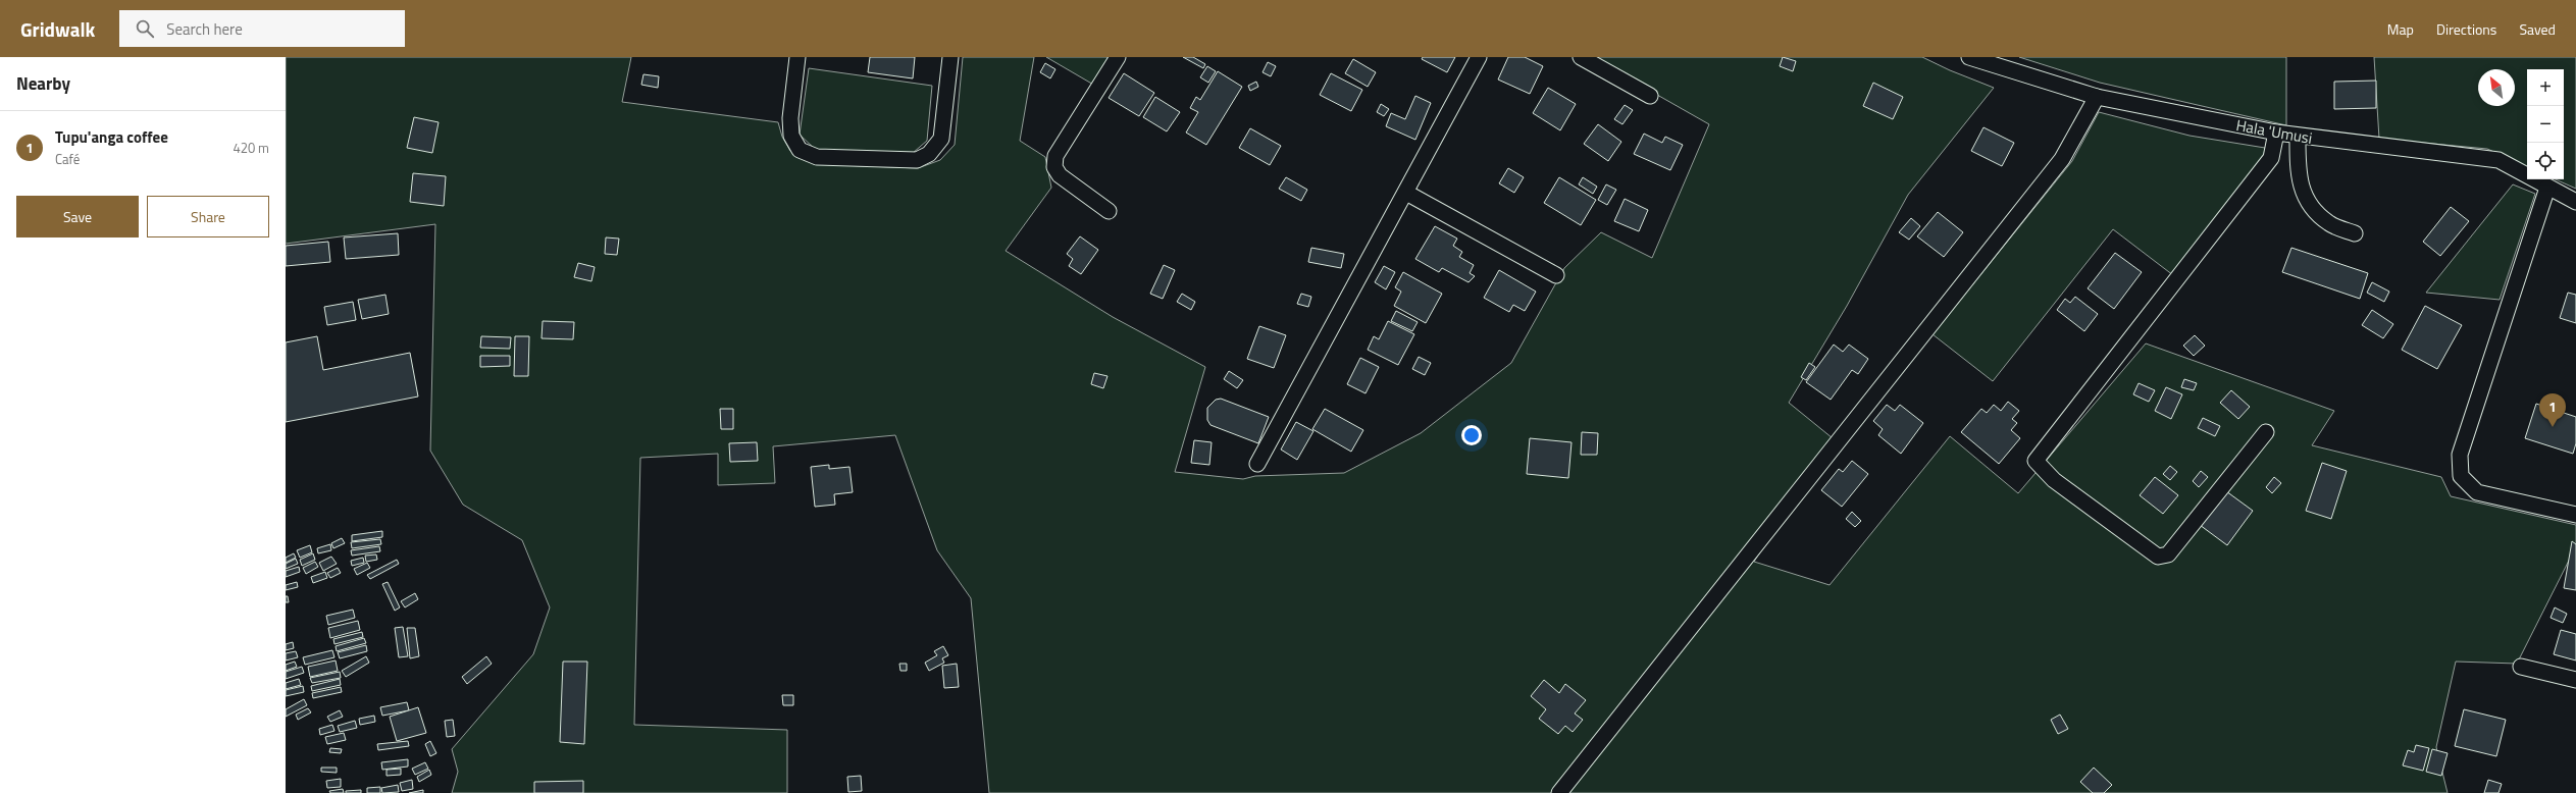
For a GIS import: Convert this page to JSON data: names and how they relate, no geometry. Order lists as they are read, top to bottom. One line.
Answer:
{"streets":{"street":["Hala 'Umusi"]},"north":"top left","page":{"header":"Gridwalk","search":"Search here","nav":["Map","Directions","Saved"],"heading":"Nearby","map_buttons":["+","−"],"list":[{"mark":"1","name":"Tupu'anga coffee","note":"Café","value":"420 m"}],"buttons":["Save","Share"],"pins":"1"}}
